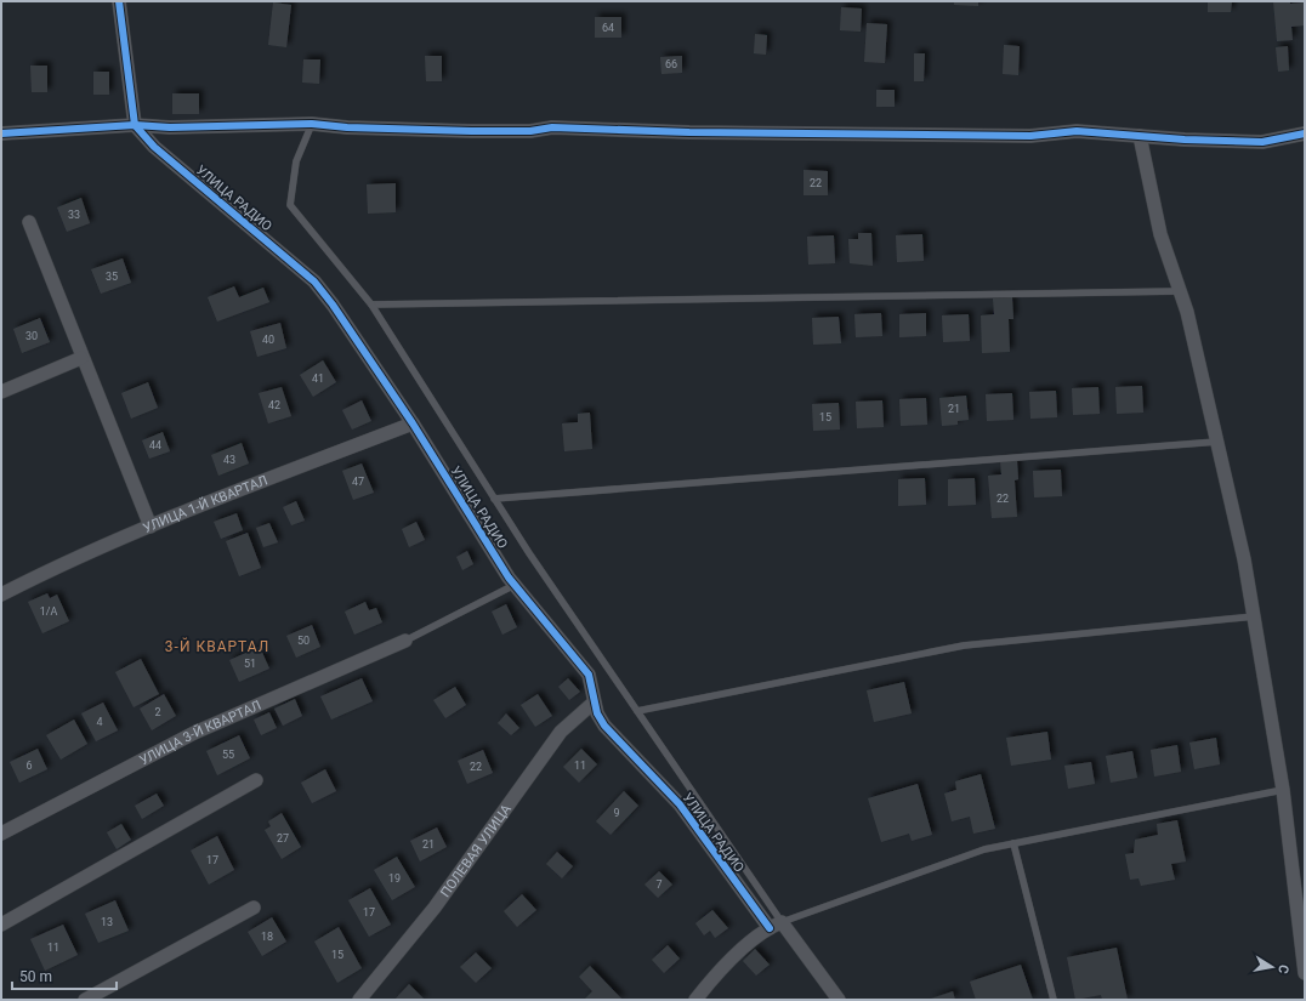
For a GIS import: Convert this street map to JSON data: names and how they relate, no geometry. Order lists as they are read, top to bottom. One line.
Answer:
{"streets":{"street":["УЛИЦА РАДИО","УЛИЦА 1-Й КВАРТАЛ","УЛИЦА 3-Й КВАРТАЛ","ПОЛЕВАЯ УЛИЦА"]},"crossings":[["УЛИЦА РАДИО","УЛИЦА 1-Й КВАРТАЛ"],["УЛИЦА РАДИО","ПОЛЕВАЯ УЛИЦА"]],"districts":["3-Й КВАРТАЛ"],"house_numbers":["64","66","22","33","35","30","40","41","42","21","15","44","43","47","22","1/А","50","51","2","4","55","6","11","22","9","27","21","17","19","7","17","13","18","11","15"],"scale_bar":"50 m","north":"right"}
